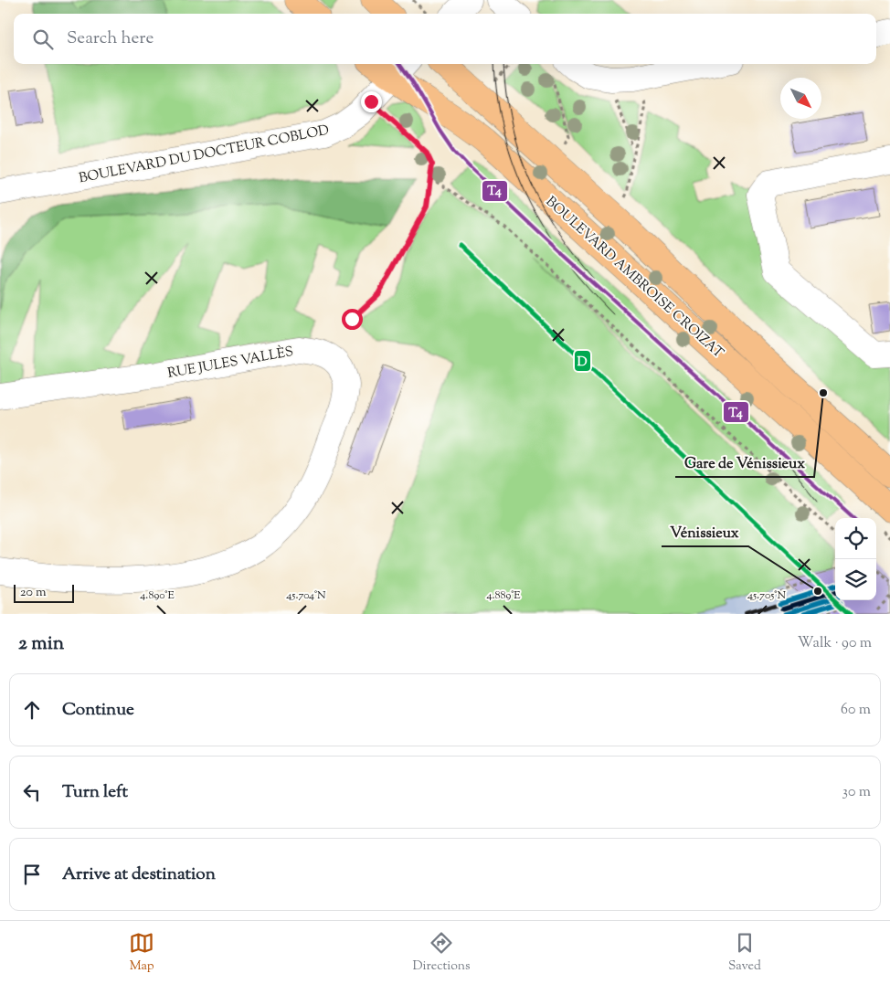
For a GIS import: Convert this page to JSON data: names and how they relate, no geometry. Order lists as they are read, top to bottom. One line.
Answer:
{"streets":{"main road":["BOULEVARD AMBROISE CROIZAT"],"street":["BOULEVARD DU DOCTEUR COBLOD","RUE JULES VALLÈS"]},"crossings":[["BOULEVARD DU DOCTEUR COBLOD","BOULEVARD AMBROISE CROIZAT"]],"places":["Gare de Vénissieux","Vénissieux"],"lines":["transit line T4","transit line D"],"scale_bar":"20 m","north":"bottom right","page":{"search":"Search here","scale":"20 m","heading":["2 min","Walk · 90 m"],"list":[["Continue","60 m"],["Turn left","30 m"],"Arrive at destination"],"nav":["Map","Directions","Saved"]},"coordinates":["45.704°N","45.705°N","4.890°E","4.889°E"]}
